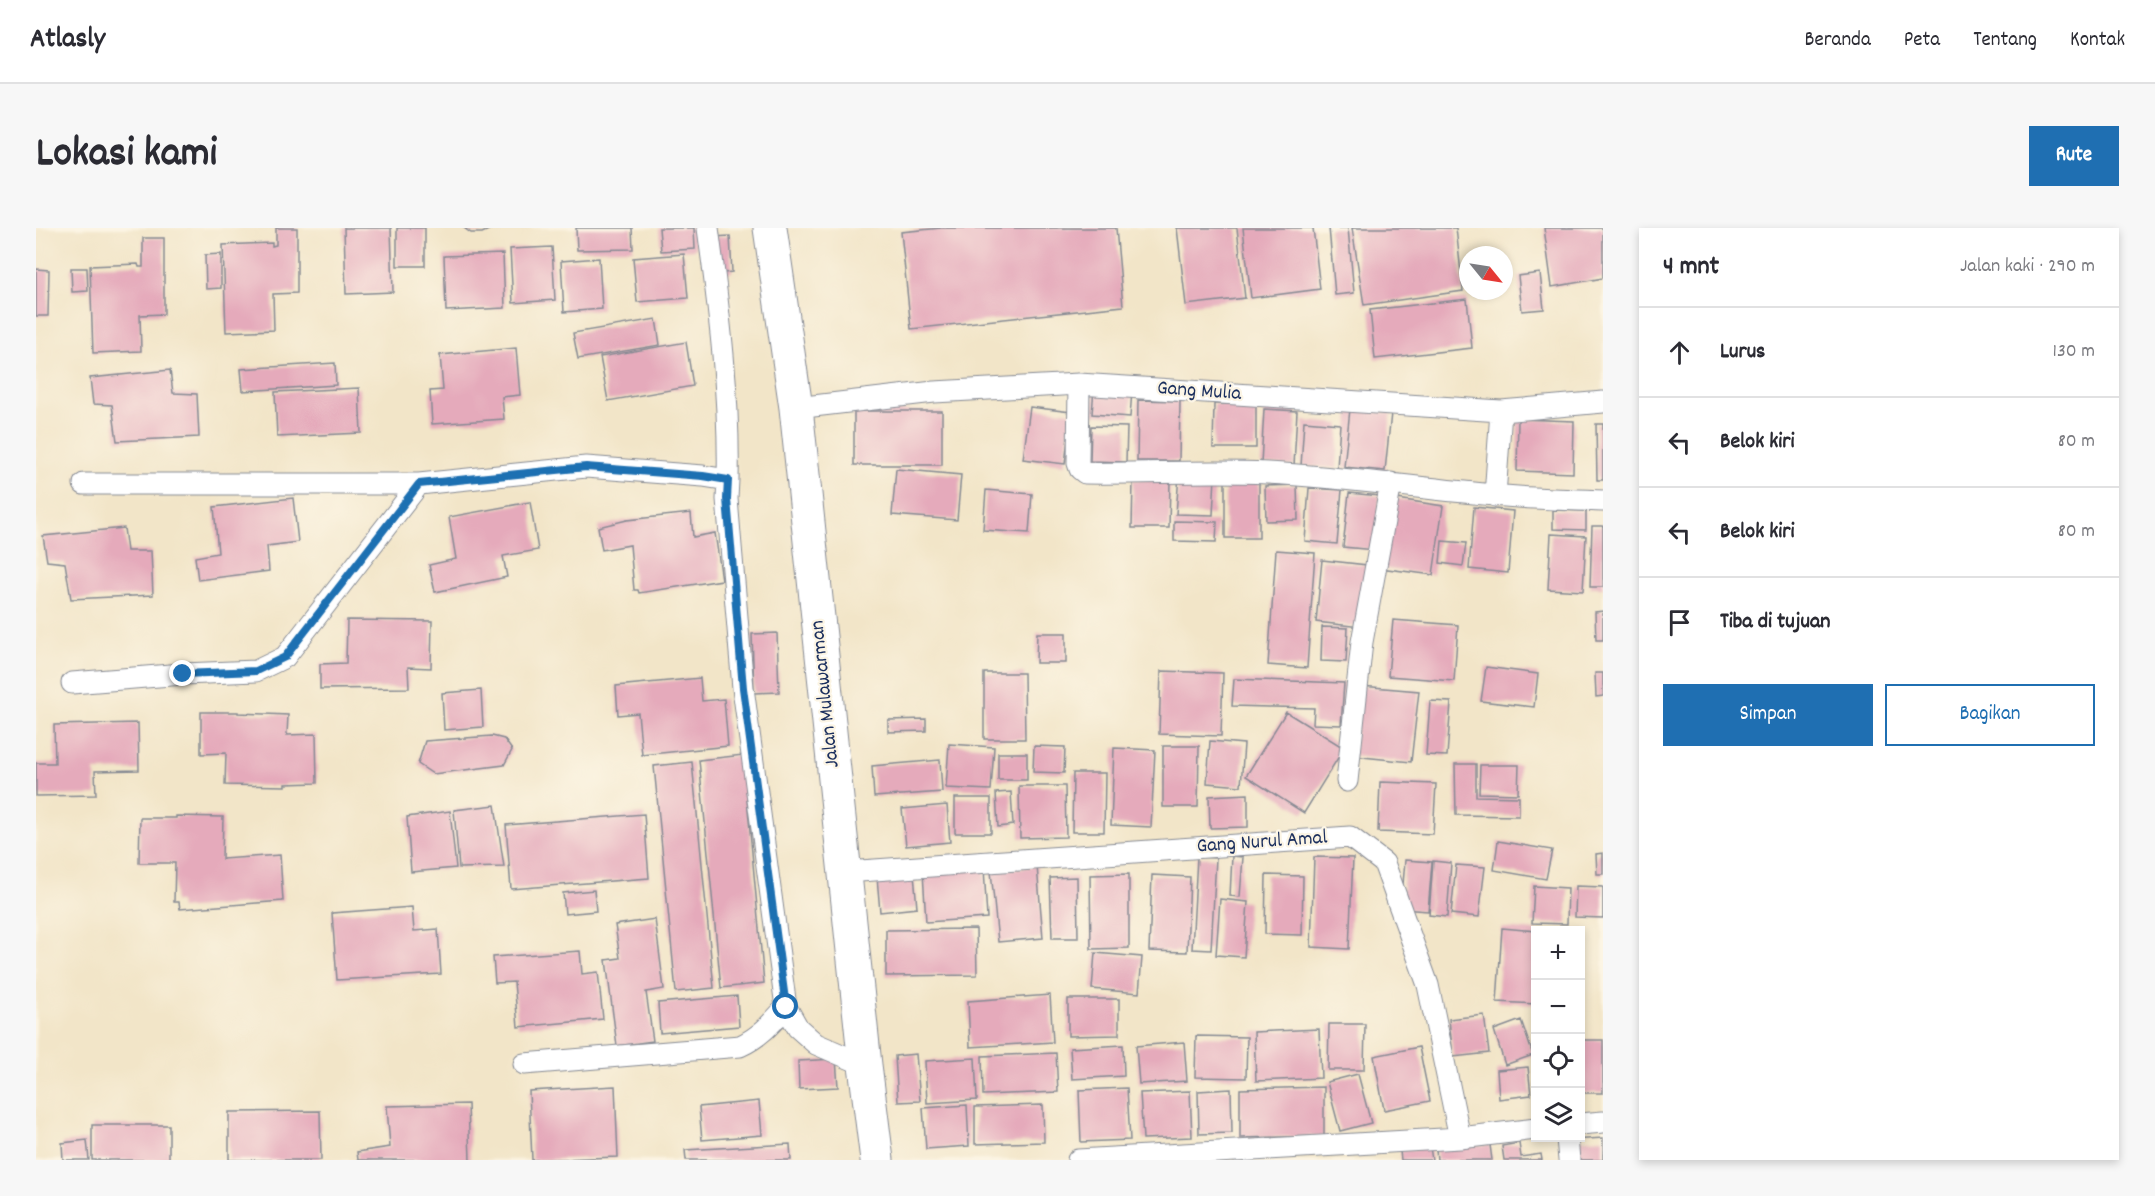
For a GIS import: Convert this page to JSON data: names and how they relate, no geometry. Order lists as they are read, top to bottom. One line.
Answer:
{"streets":{"highway":["Jalan Mulawarman"],"street":["Gang Mulia","Gang Nurul Amal"]},"crossings":[["Gang Mulia","Jalan Mulawarman"],["Jalan Mulawarman","Gang Nurul Amal"]],"north":"bottom right","page":{"header":"Atlasly","nav":["Beranda","Peta","Tentang","Kontak"],"title":"Lokasi kami","buttons":["Rute",["Simpan","Bagikan"]],"heading":["4 mnt","Jalan kaki · 290 m"],"list":[["Lurus","130 m"],["Belok kiri","80 m"],["Belok kiri","80 m"],"Tiba di tujuan"],"map_buttons":["+","−"]}}
